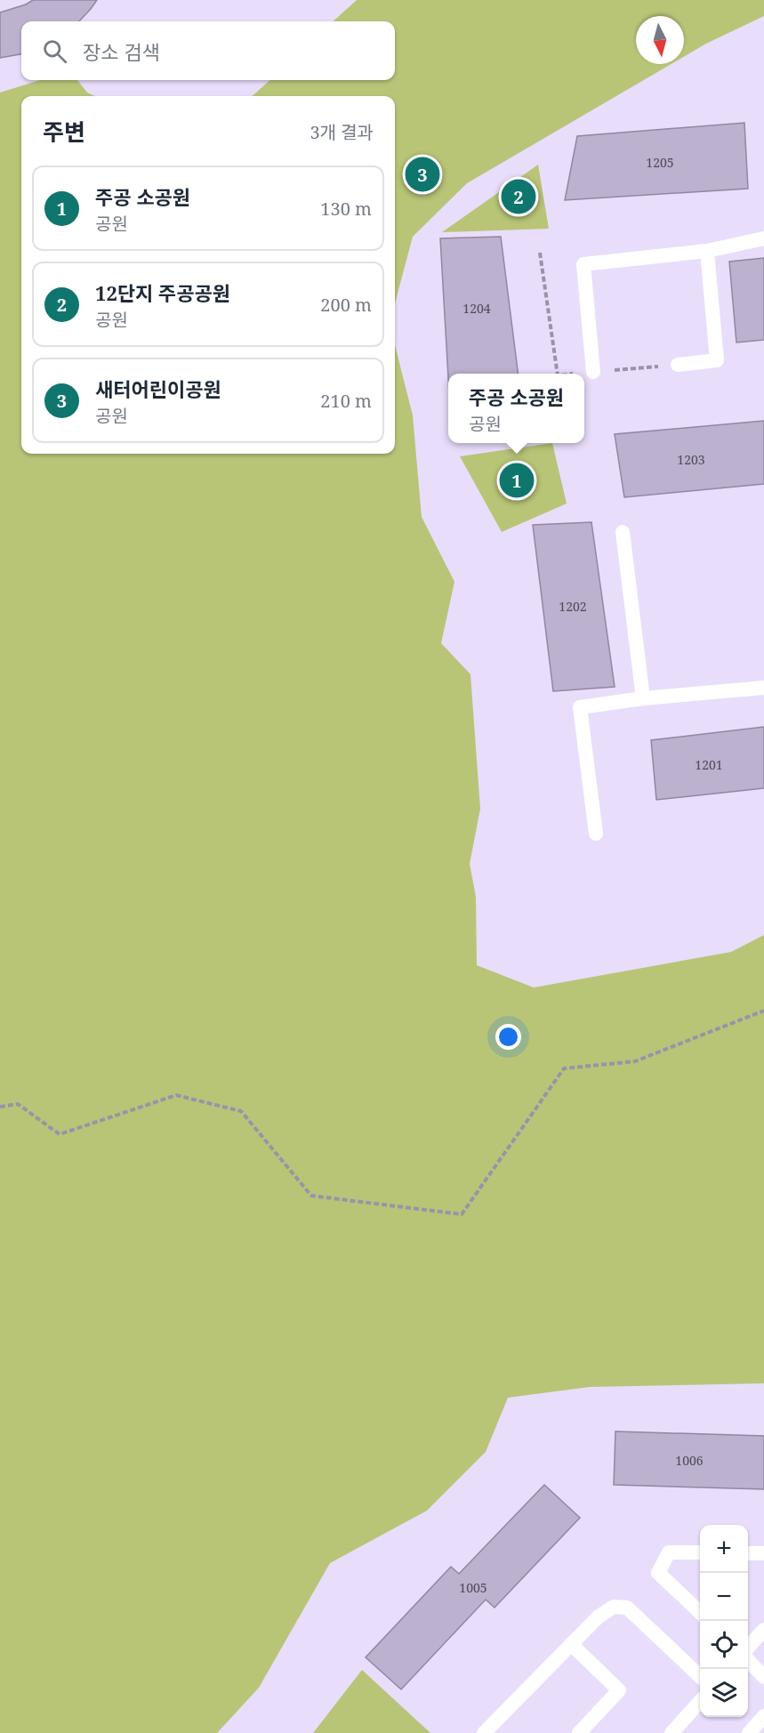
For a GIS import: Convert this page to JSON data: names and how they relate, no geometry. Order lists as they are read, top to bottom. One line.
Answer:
{"house_numbers":["1205","1204","1203","1202","1201","1006","1005"],"north":"bottom","page":{"search":"장소 검색","heading":["주변","3개 결과"],"pins":["3","2","1"],"list":[{"mark":"1","name":"주공 소공원","note":"공원","value":"130 m"},{"mark":"2","name":"12단지 주공공원","note":"공원","value":"200 m"},{"mark":"3","name":"새터어린이공원","note":"공원","value":"210 m"}],"popup":["주공 소공원","공원"],"map_buttons":["+","−"]}}
